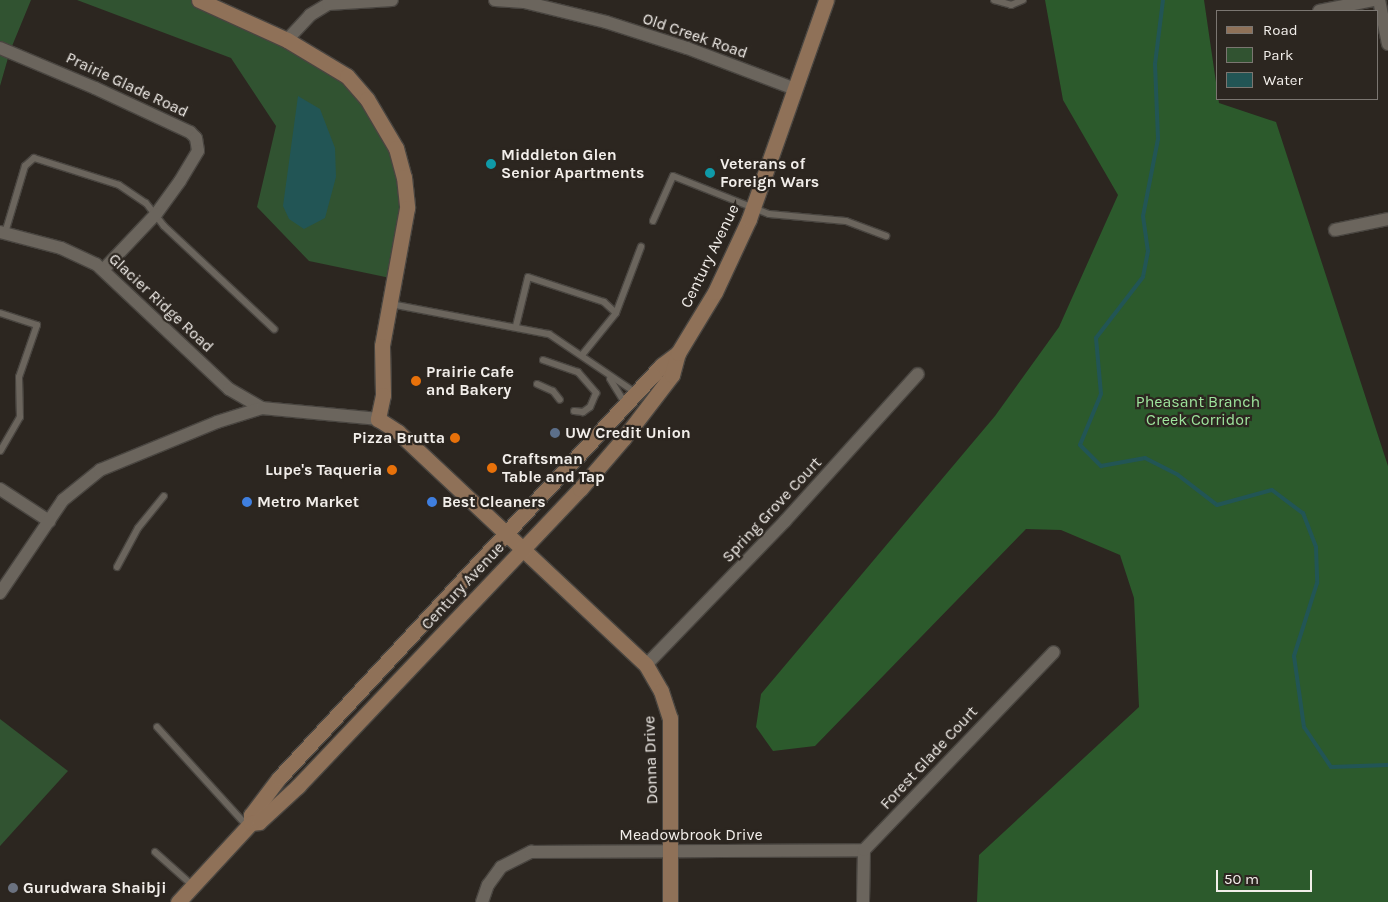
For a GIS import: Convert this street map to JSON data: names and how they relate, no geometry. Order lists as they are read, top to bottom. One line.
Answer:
{"streets":{"main road":["Century Avenue","Donna Drive"],"street":["Old Creek Road","Prairie Glade Road","Glacier Ridge Road","Spring Grove Court","Forest Glade Court","Meadowbrook Drive"]},"crossings":[["Old Creek Road","Century Avenue"],["Prairie Glade Road","Glacier Ridge Road"],["Century Avenue","Donna Drive"],["Spring Grove Court","Donna Drive"],["Forest Glade Court","Meadowbrook Drive"],["Donna Drive","Meadowbrook Drive"]],"parks":["Pheasant Branch Creek Corridor"],"places":["Middleton Glen Senior Apartments","Veterans of Foreign Wars","Prairie Cafe and Bakery","UW Credit Union","Pizza Brutta","Craftsman Table and Tap","Lupe's Taqueria","Metro Market","Best Cleaners","Gurudwara Shaibji"],"legend":["Road","Park","Water"],"scale_bar":"50 m"}
